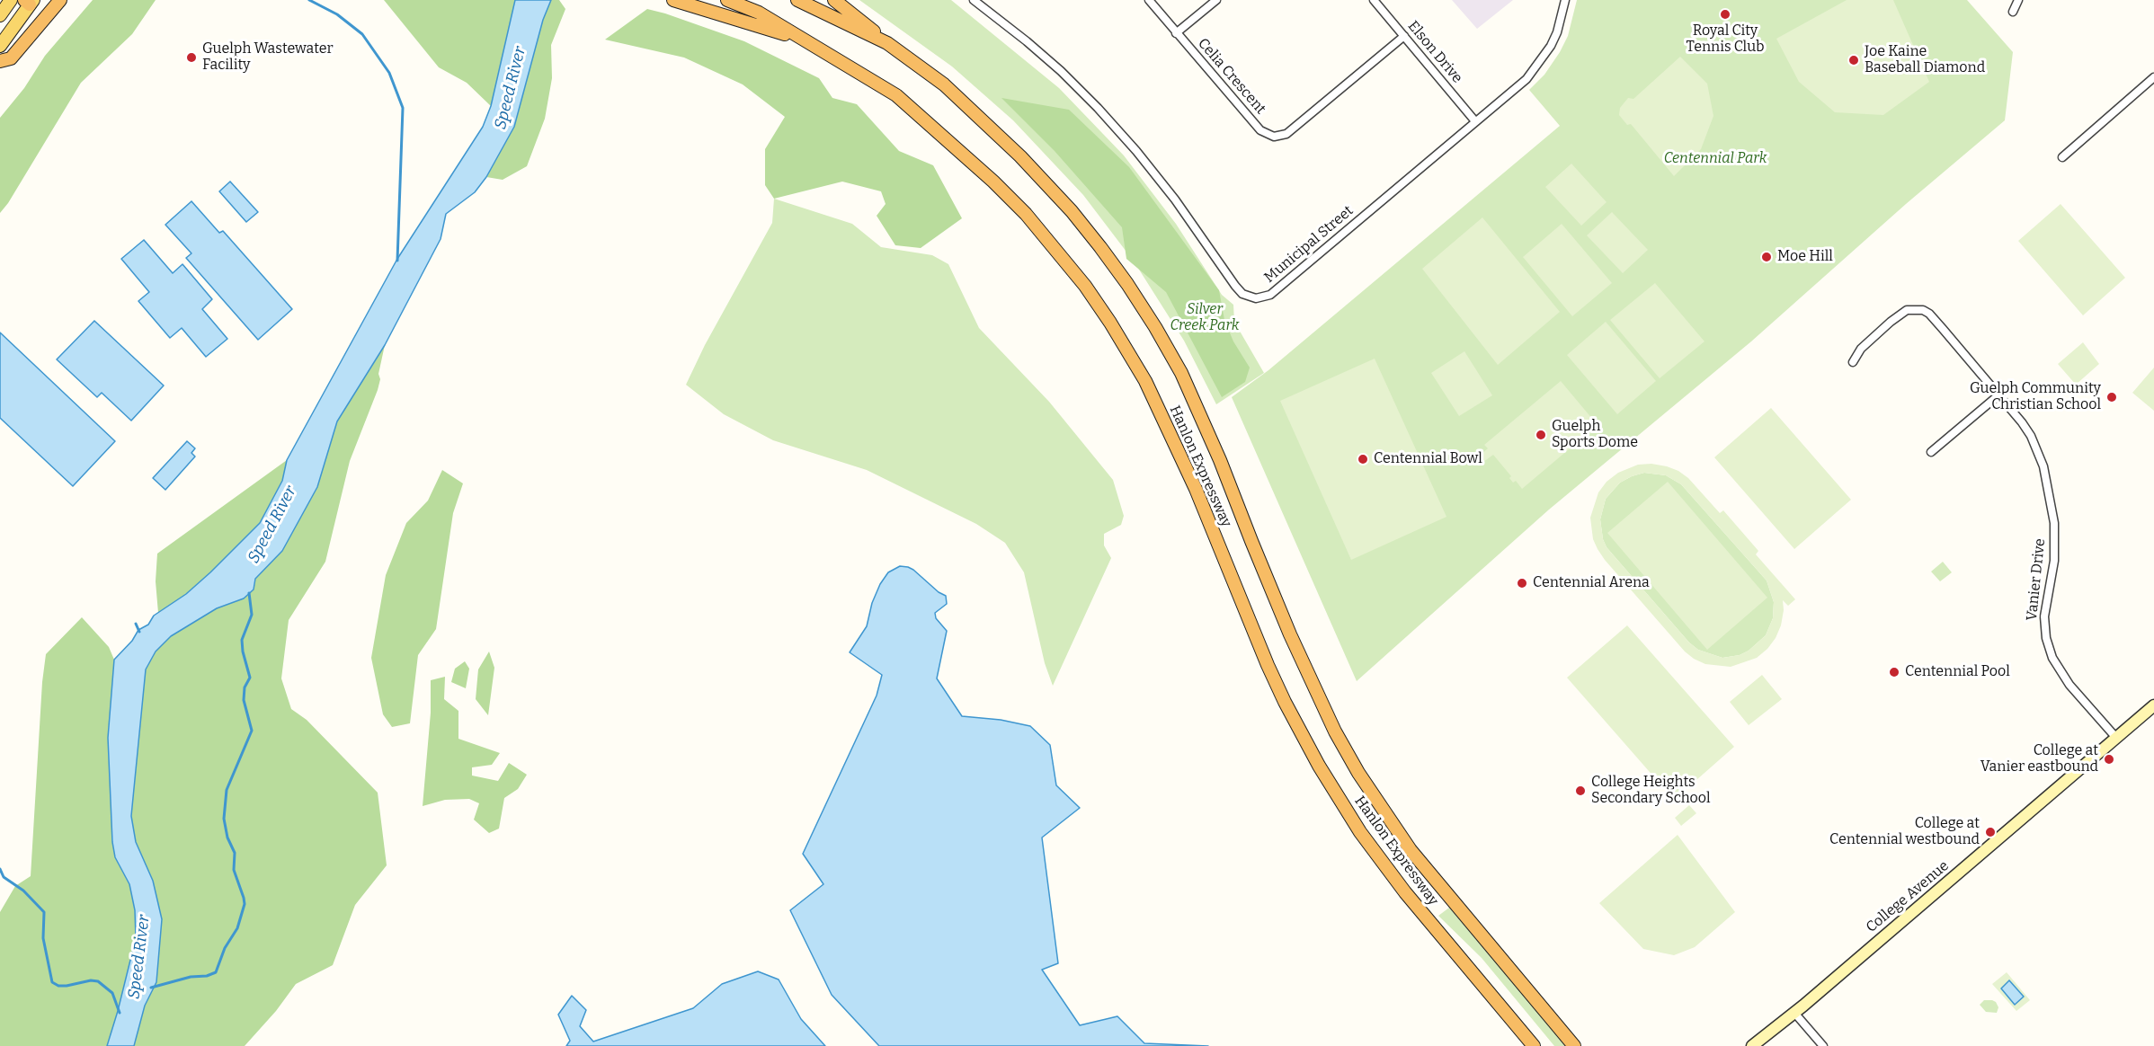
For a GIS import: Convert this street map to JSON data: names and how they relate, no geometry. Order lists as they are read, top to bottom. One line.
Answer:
{"streets":{"highway":["Hanlon Expressway"],"main road":["College Avenue"],"street":["Elson Drive","Celia Crescent","Municipal Street","Vanier Drive"]},"crossings":[["Elson Drive","Celia Crescent"],["Elson Drive","Municipal Street"],["Vanier Drive","College Avenue"]],"water":["Speed River"],"parks":["Centennial Park","Silver Creek Park"],"places":["Royal City Tennis Club","Guelph Wastewater Facility","Joe Kaine Baseball Diamond","Moe Hill","Guelph Community Christian School","Guelph Sports Dome","Centennial Bowl","Centennial Arena","Centennial Pool","College at Vanier eastbound","College Heights Secondary School","College at Centennial westbound"]}
